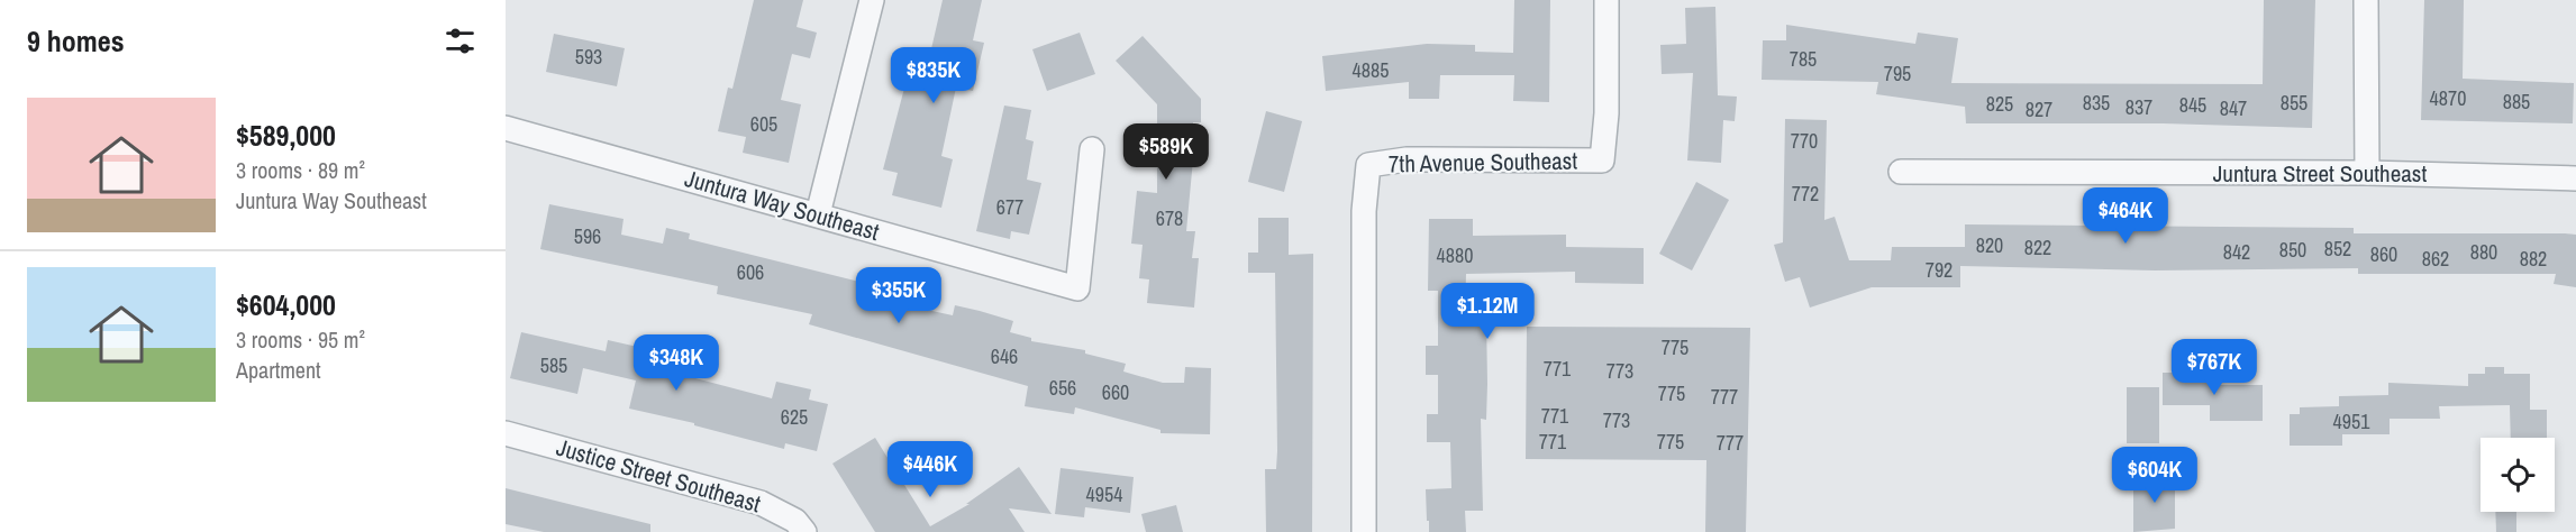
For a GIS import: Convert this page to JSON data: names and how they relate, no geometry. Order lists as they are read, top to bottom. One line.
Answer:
{"streets":{"street":["7th Avenue Southeast","Juntura Street Southeast","Juntura Way Southeast","Justice Street Southeast"]},"house_numbers":["593","785","4885","795","4870","885","835","855","825","845","837","847","827","605","770","772","677","678","596","820","822","852","850","842","880","860","4880","862","882","792","606","775","646","585","771","773","656","660","775","777","771","625","773","4951","771","775","777","4954"],"page":{"heading":"9 homes","price":["$835K","$589K","$464K","$355K","$1.12M","$348K","$767K","$446K","$604K"],"list":[{"name":"$589,000","note":"3 rooms · 89 m² · Juntura Way Southeast"},{"name":"$604,000","note":"3 rooms · 95 m² · Apartment"}]}}
